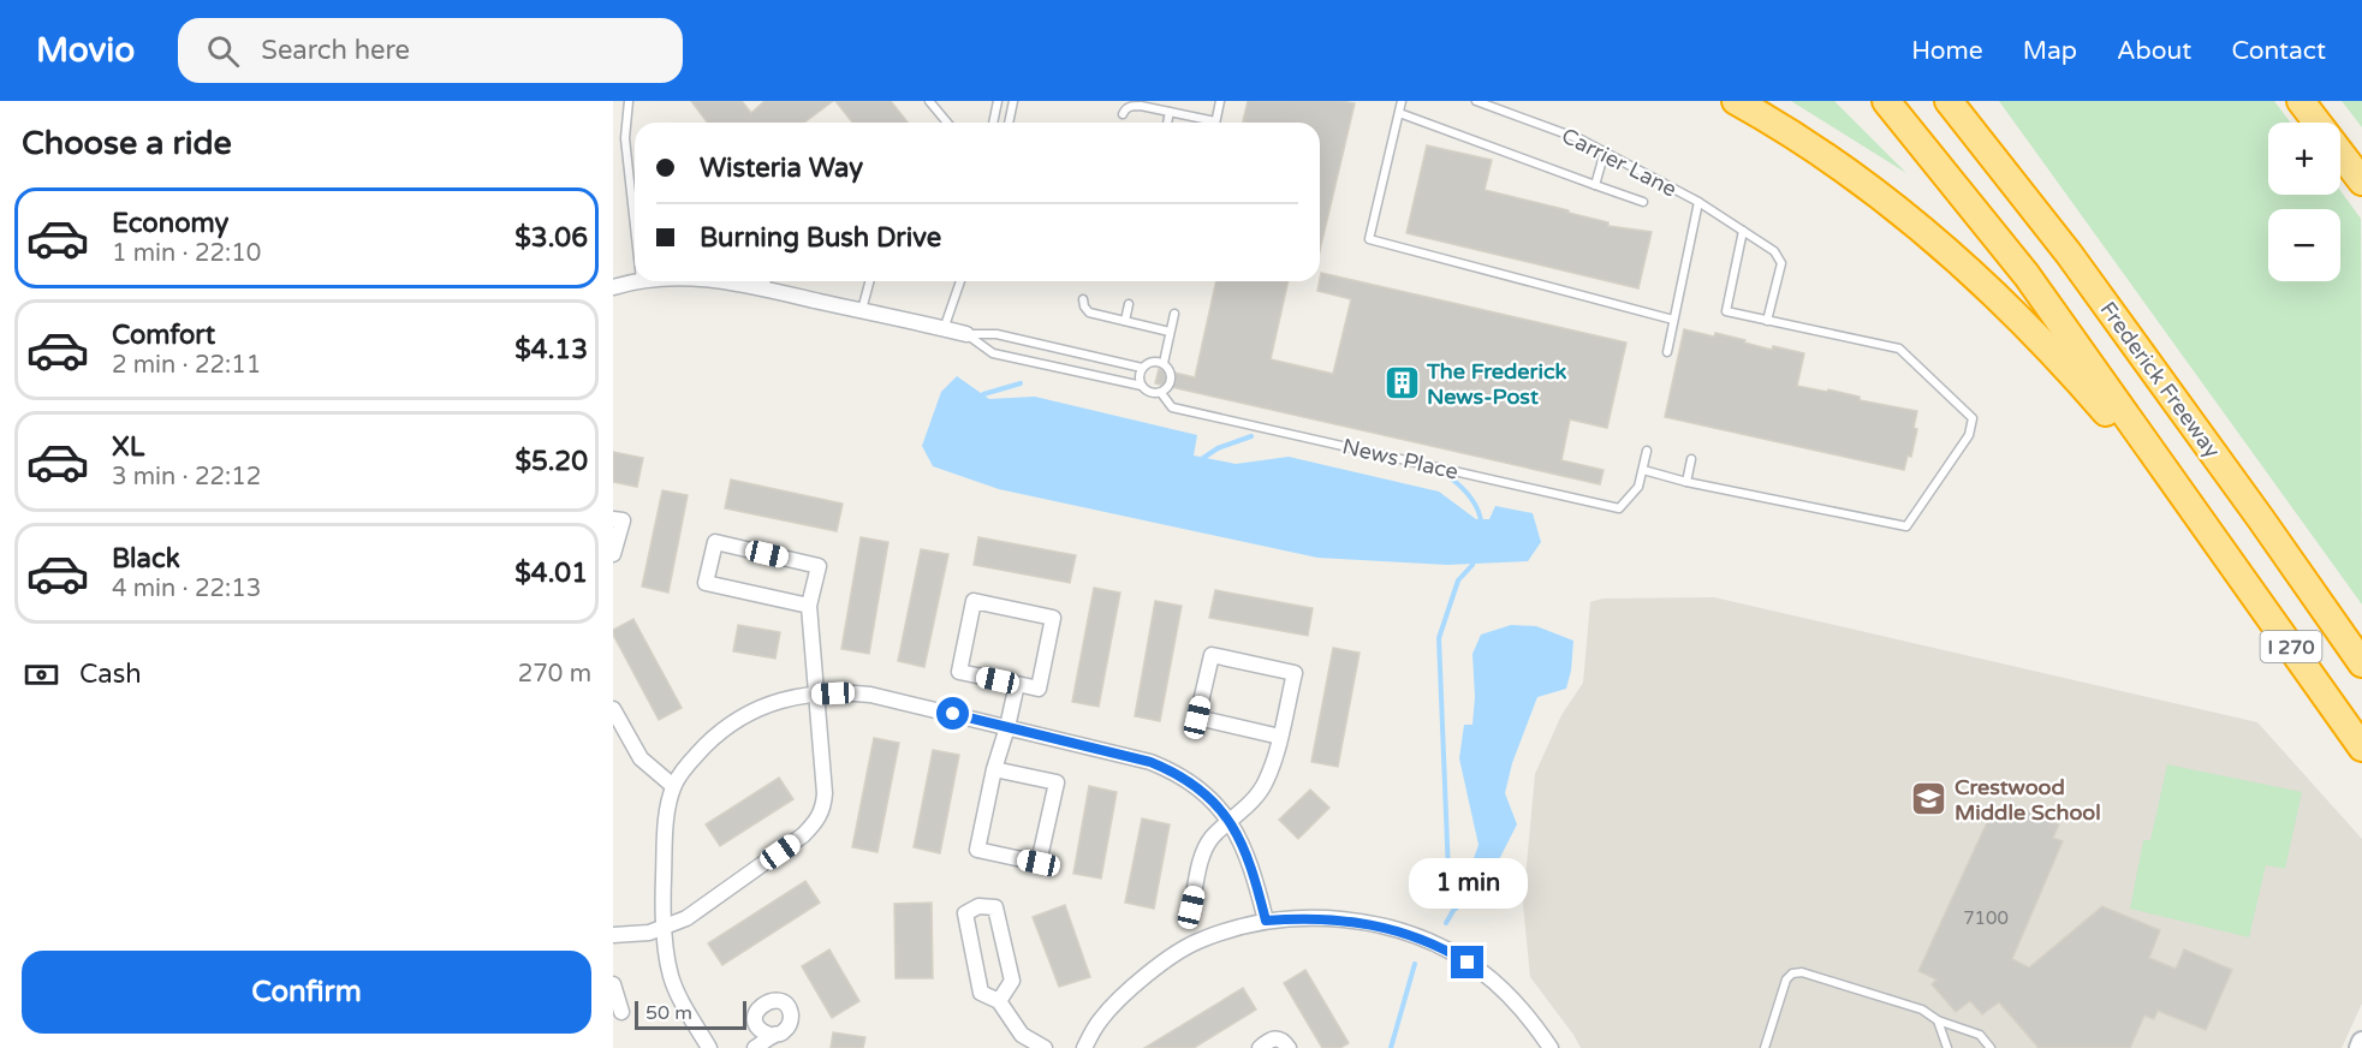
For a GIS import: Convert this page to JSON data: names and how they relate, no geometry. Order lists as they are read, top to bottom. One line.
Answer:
{"streets":{"highway":["Frederick Freeway","I 270"],"lane":["Carrier Lane","News Place"]},"places":{"building":["The Frederick News-Post"],"school or university":["Crestwood Middle School"]},"house_numbers":["7100"],"scale_bar":"50 m","page":{"header":"Movio","search":"Search here","nav":["Home","Map","About","Contact"],"heading":"Choose a ride","map_buttons":["+","−"],"banner":["Wisteria Way","Burning Bush Drive"],"list":[{"name":"Economy","note":"1 min · 22:10","value":"$3.06"},{"name":"Comfort","note":"2 min · 22:11","value":"$4.13"},{"name":"XL","note":"3 min · 22:12","value":"$5.20"},{"name":"Black","note":"4 min · 22:13","value":"$4.01"}],"pay":["Cash","270 m"],"bubble":"1 min","buttons":"Confirm","scale":"50 m"}}
